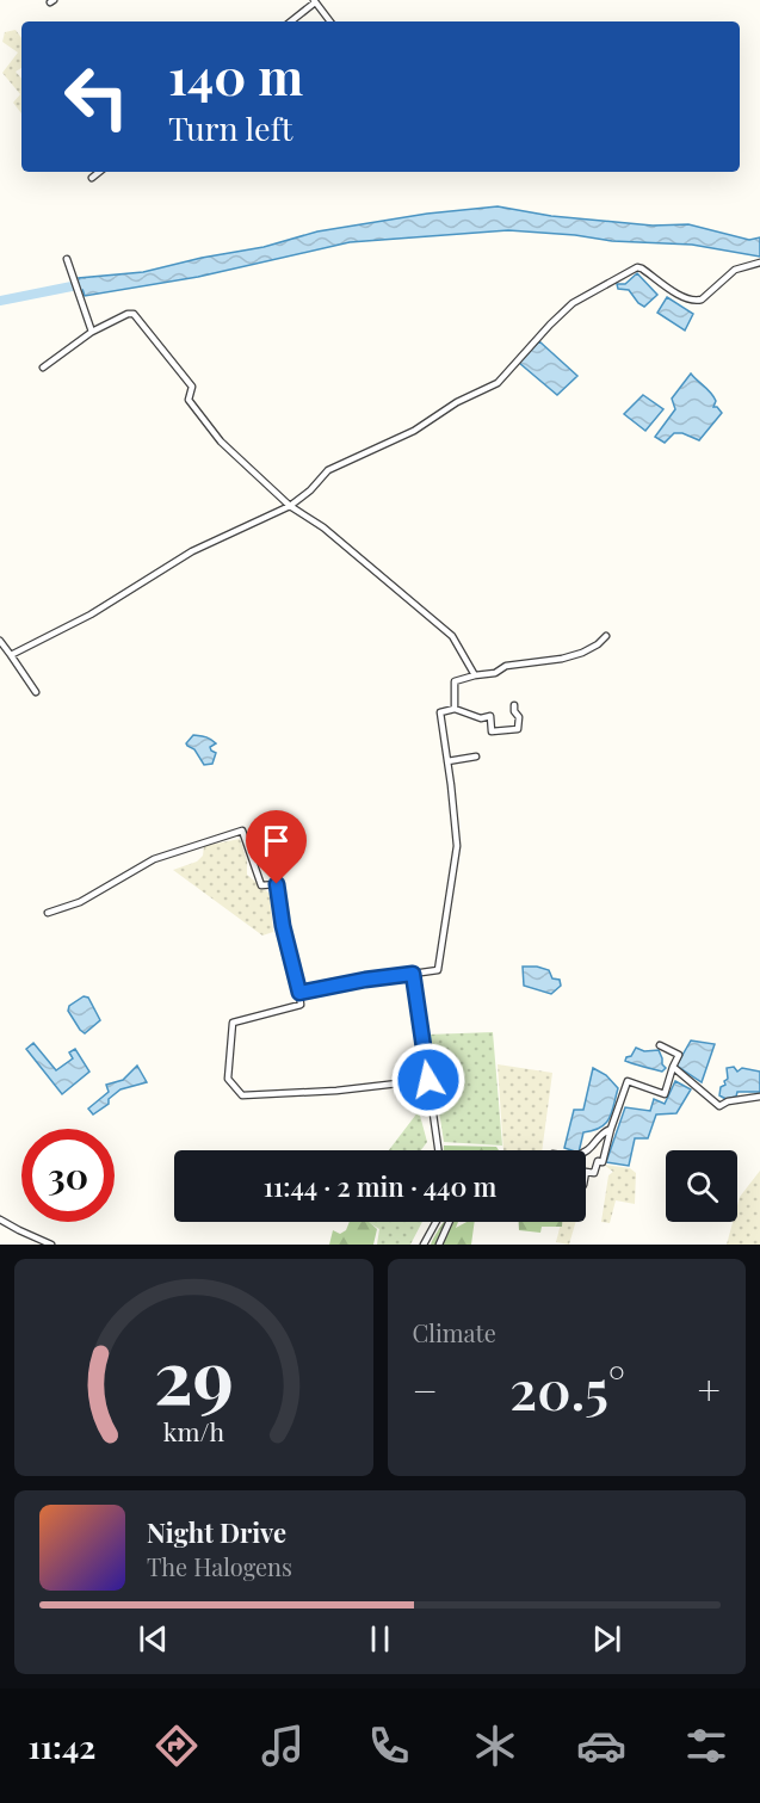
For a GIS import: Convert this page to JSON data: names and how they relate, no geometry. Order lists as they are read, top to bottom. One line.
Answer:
{"page":{"turn":["140 m","Turn left"],"limit":"30","trip":"11:44 · 2 min · 440 m","tile":"Climate","heat":["−","20.5°","+"],"song":["Night Drive","The Halogens"],"tabs":"11:42","gauge":["29","km/h"]}}
